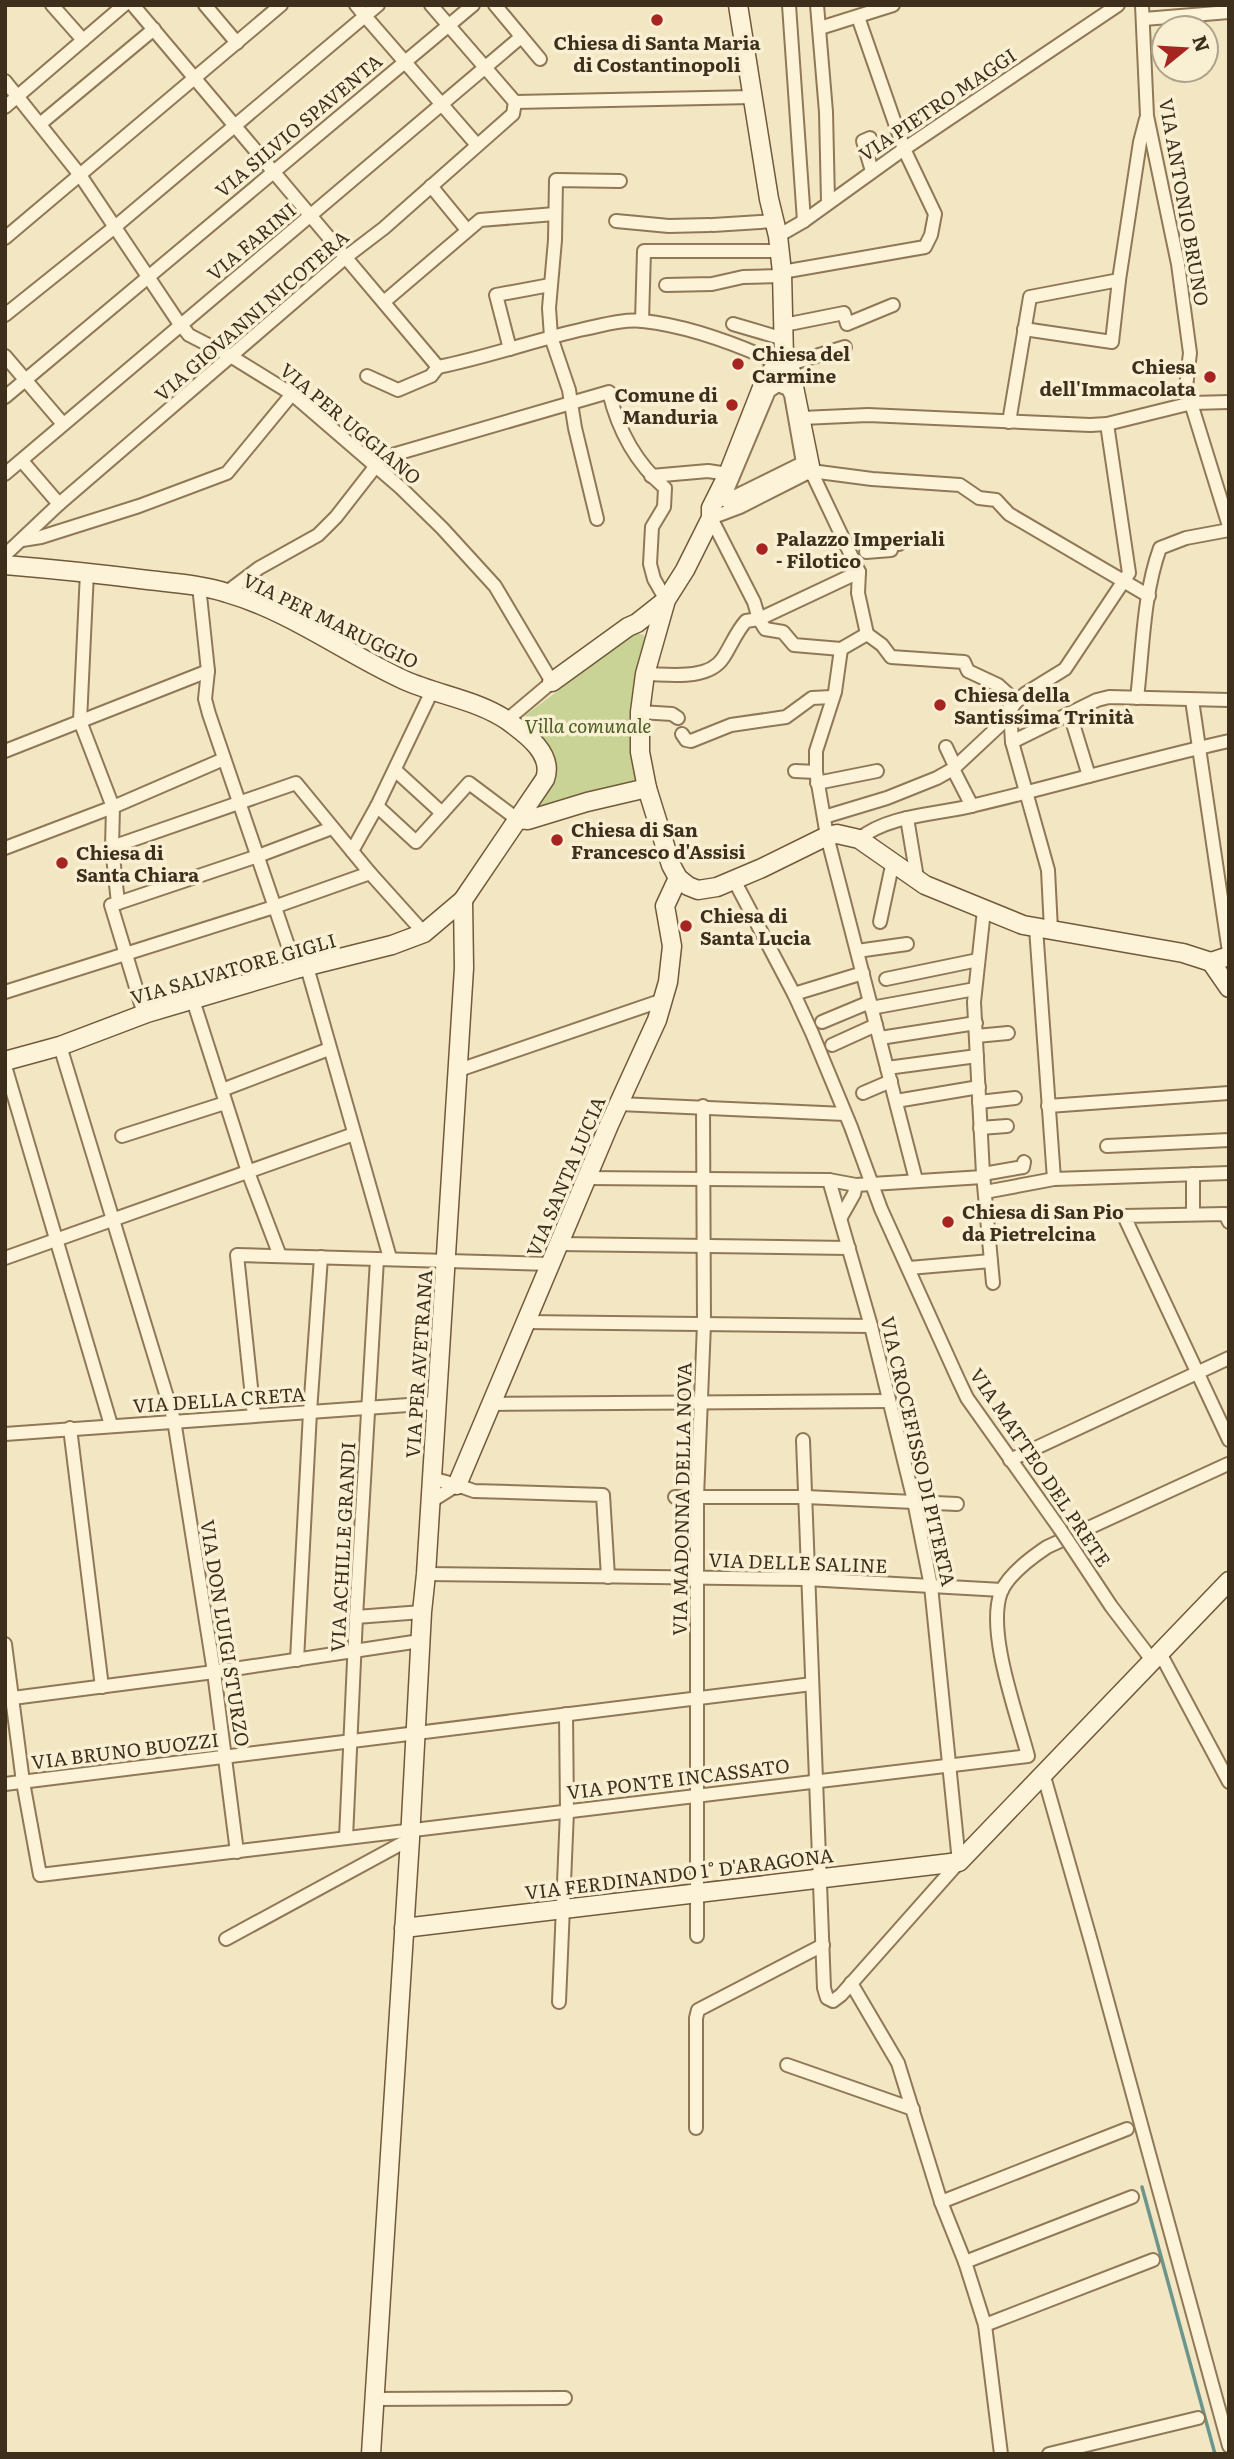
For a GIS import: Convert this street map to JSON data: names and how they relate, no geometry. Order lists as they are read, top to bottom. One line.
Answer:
{"streets":{"street":["VIA PIETRO MAGGI","VIA SILVIO SPAVENTA","VIA ANTONIO BRUNO","VIA FARINI","VIA GIOVANNI NICOTERA","VIA PER UGGIANO","VIA PER MARUGGIO","VIA SALVATORE GIGLI","VIA SANTA LUCIA","VIA PER AVETRANA","VIA DELLA CRETA","VIA CROCEFISSO DI PITERTA","VIA MATTEO DEL PRETE","VIA MADONNA DELLA NOVA","VIA ACHILLE GRANDI","VIA DELLE SALINE","VIA DON LUIGI STURZO","VIA BRUNO BUOZZI","VIA PONTE INCASSATO","VIA FERDINANDO 1° D'ARAGONA"]},"crossings":[["VIA SILVIO SPAVENTA","VIA PER UGGIANO"],["VIA FARINI","VIA PER UGGIANO"],["VIA GIOVANNI NICOTERA","VIA PER UGGIANO"],["VIA PER MARUGGIO","VIA ACHILLE GRANDI"],["VIA SALVATORE GIGLI","VIA PER AVETRANA"],["VIA SALVATORE GIGLI","VIA ACHILLE GRANDI"],["VIA SALVATORE GIGLI","VIA DON LUIGI STURZO"],["VIA PER AVETRANA","VIA DELLA CRETA"],["VIA PER AVETRANA","VIA DELLE SALINE"],["VIA PER AVETRANA","VIA BRUNO BUOZZI"],["VIA PER AVETRANA","VIA PONTE INCASSATO"],["VIA PER AVETRANA","VIA FERDINANDO 1° D'ARAGONA"],["VIA DELLA CRETA","VIA ACHILLE GRANDI"],["VIA DELLA CRETA","VIA DON LUIGI STURZO"],["VIA CROCEFISSO DI PITERTA","VIA DELLE SALINE"],["VIA CROCEFISSO DI PITERTA","VIA PONTE INCASSATO"],["VIA CROCEFISSO DI PITERTA","VIA FERDINANDO 1° D'ARAGONA"],["VIA MADONNA DELLA NOVA","VIA DELLE SALINE"],["VIA MADONNA DELLA NOVA","VIA BRUNO BUOZZI"],["VIA MADONNA DELLA NOVA","VIA PONTE INCASSATO"],["VIA MADONNA DELLA NOVA","VIA FERDINANDO 1° D'ARAGONA"],["VIA ACHILLE GRANDI","VIA BRUNO BUOZZI"],["VIA ACHILLE GRANDI","VIA PONTE INCASSATO"],["VIA DELLE SALINE","VIA PONTE INCASSATO"],["VIA DON LUIGI STURZO","VIA BRUNO BUOZZI"],["VIA DON LUIGI STURZO","VIA PONTE INCASSATO"],["VIA BRUNO BUOZZI","VIA PONTE INCASSATO"]],"parks":["Villa comunale"],"places":["Chiesa di Santa Maria di Costantinopoli","Chiesa del Carmine","Chiesa dell'Immacolata","Comune di Manduria","Palazzo Imperiali - Filotico","Chiesa della Santissima Trinità","Chiesa di San Francesco d'Assisi","Chiesa di Santa Chiara","Chiesa di Santa Lucia","Chiesa di San Pio da Pietrelcina"],"north":"right"}
